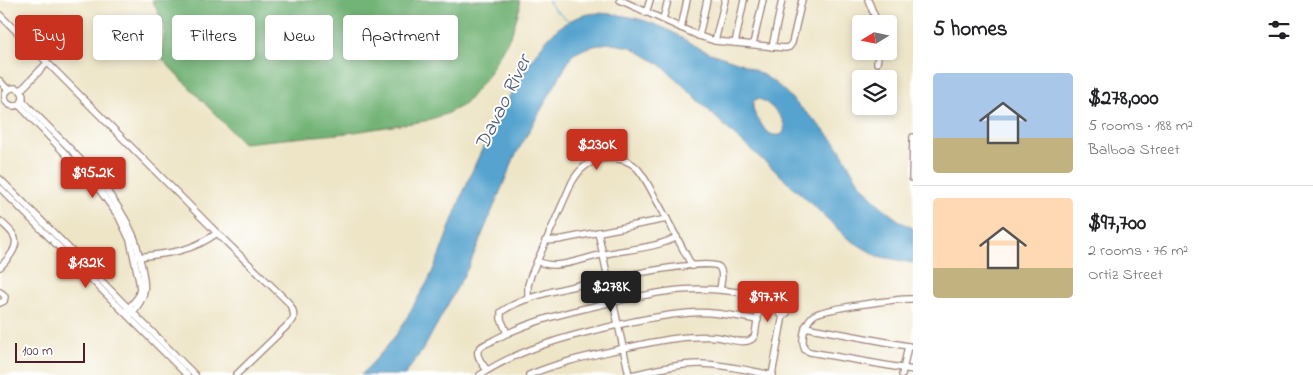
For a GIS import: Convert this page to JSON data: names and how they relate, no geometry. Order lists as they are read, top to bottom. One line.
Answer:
{"water":["Davao River"],"scale_bar":"100 m","north":"left","page":{"heading":"5 homes","chip":["Buy","Rent","Filters","New","Apartment"],"list":[{"name":"$278,000","note":"5 rooms · 188 m² · Balboa Street"},{"name":"$97,700","note":"2 rooms · 76 m² · Ortiz Street"}],"price":["$230K","$95.2K","$132K","$278K","$97.7K"],"scale":"100 m"}}
